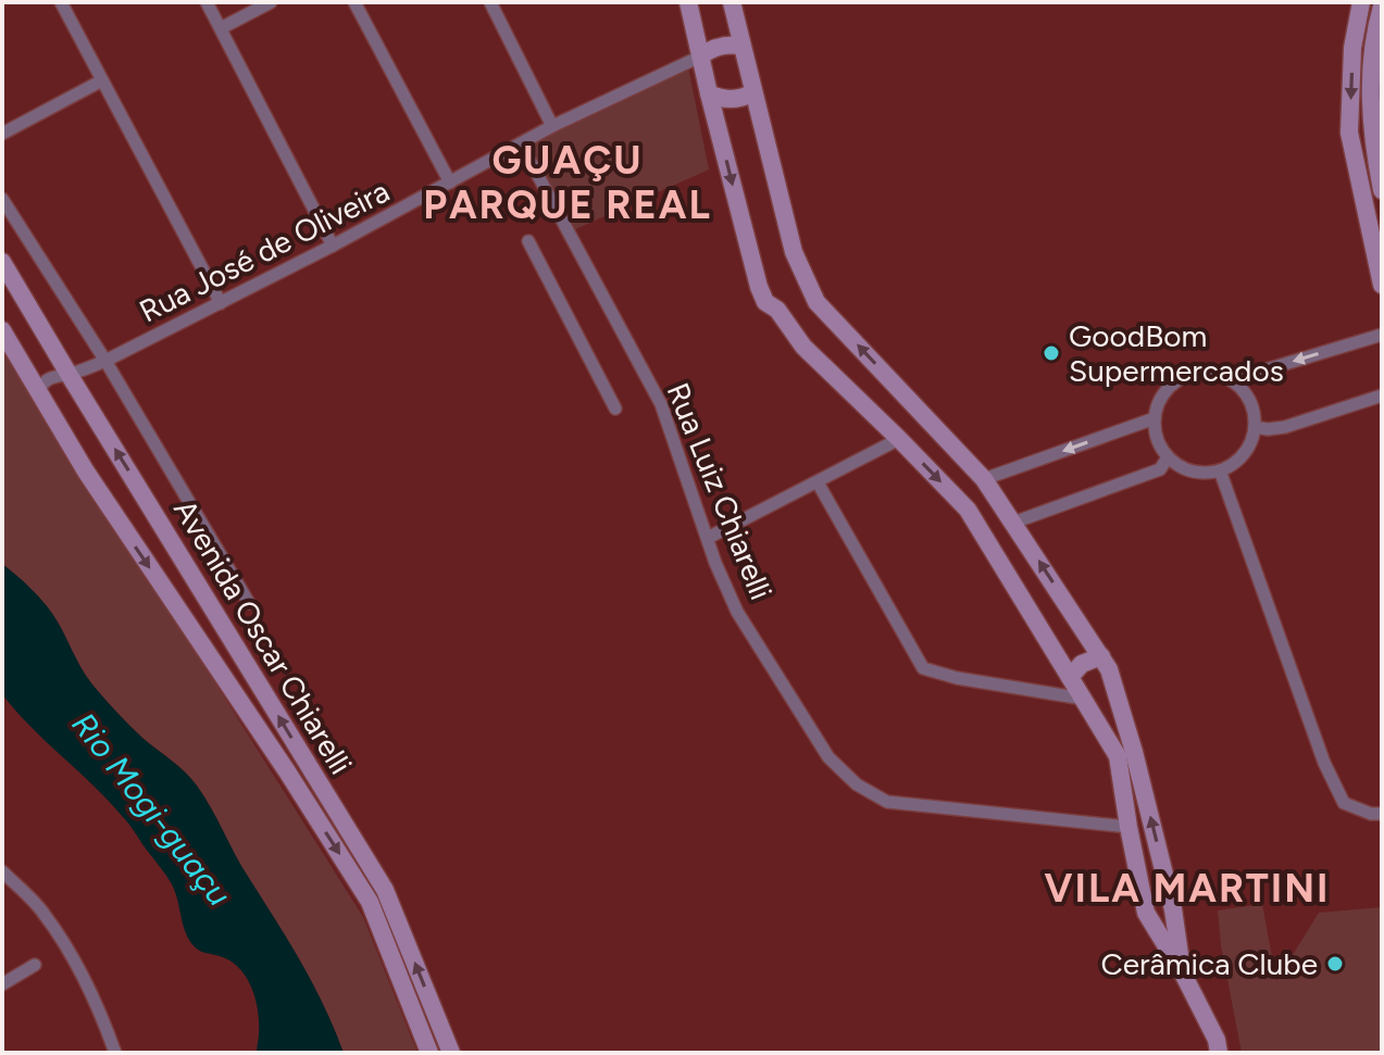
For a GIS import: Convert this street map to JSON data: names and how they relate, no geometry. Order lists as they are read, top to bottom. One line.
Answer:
{"streets":{"street":["Rua José de Oliveira","Rua Luiz Chiarelli","Avenida Oscar Chiarelli"]},"crossings":[["Rua José de Oliveira","Rua Luiz Chiarelli"],["Rua José de Oliveira","Avenida Oscar Chiarelli"]],"districts":["GUAÇU PARQUE REAL","VILA MARTINI"],"water":["Rio Mogi-guaçu"],"places":["GoodBom Supermercados","Cerâmica Clube"]}
